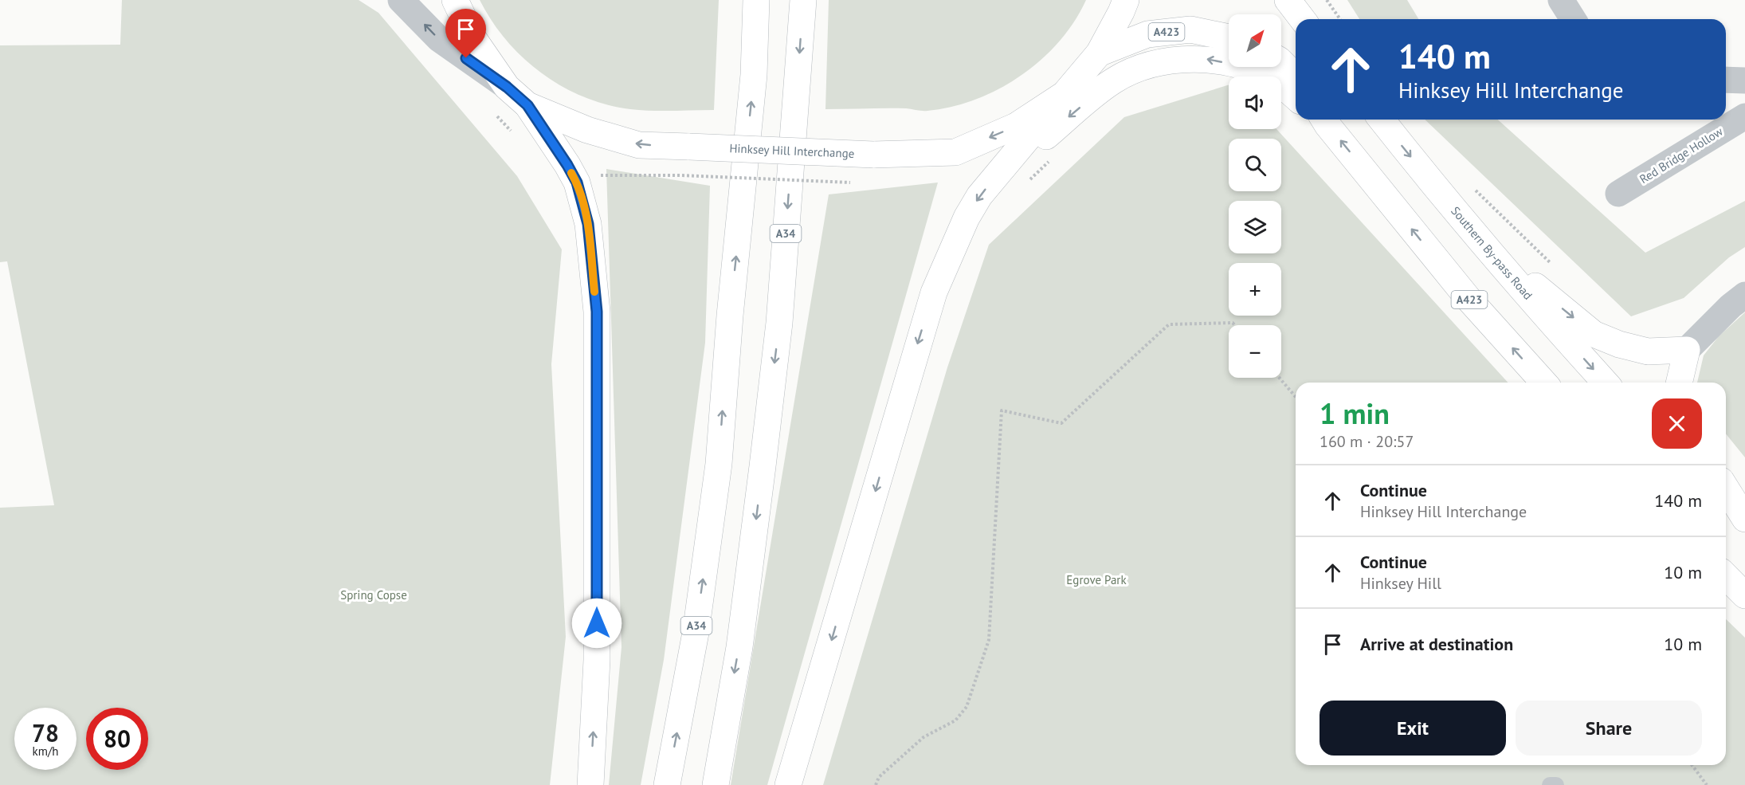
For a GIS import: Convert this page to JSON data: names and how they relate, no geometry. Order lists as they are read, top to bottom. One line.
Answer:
{"streets":{"highway":["A423","Hinksey Hill Interchange","A34","Southern By-pass Road"],"street":["Red Bridge Hollow"]},"crossings":[["A423","Hinksey Hill Interchange"]],"one_way":["Hinksey Hill Interchange"],"parks":["Egrove Park","Spring Copse"],"north":"top right","page":{"map_buttons":["+","−"],"turn":["140 m","Hinksey Hill Interchange"],"heading":["1 min","160 m · 20:57"],"list":[{"name":"Continue","note":"Hinksey Hill Interchange","value":"140 m"},{"name":"Continue","note":"Hinksey Hill","value":"10 m"},{"name":"Arrive at destination","value":"10 m"}],"buttons":["Exit","Share"],"speed":"78 km/h","limit":"80"}}
